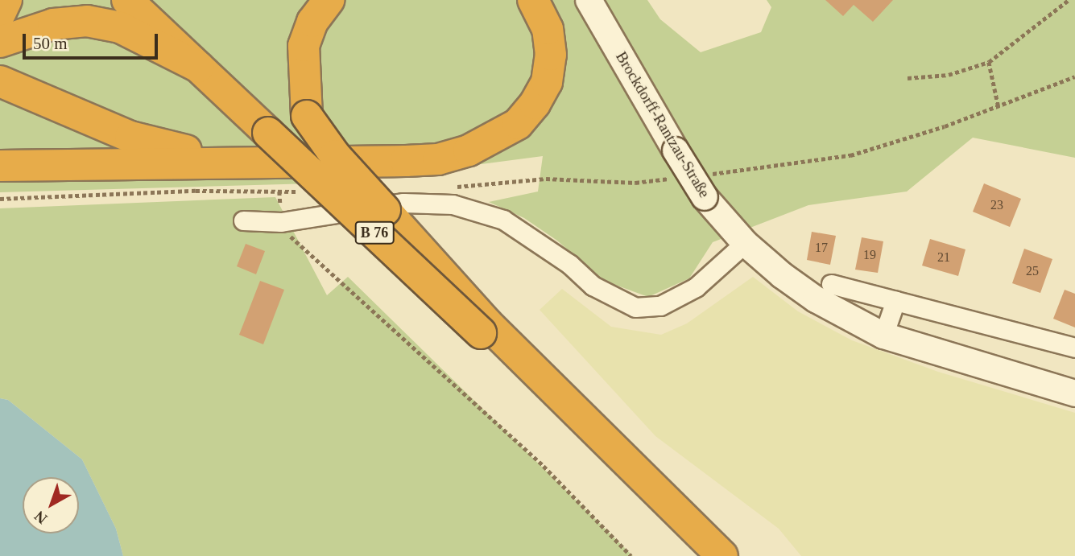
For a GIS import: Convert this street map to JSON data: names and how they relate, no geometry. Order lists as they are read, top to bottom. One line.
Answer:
{"streets":{"highway":["B 76"],"street":["Brockdorff-Rantzau-Straße"]},"house_numbers":["23","17","19","21","25"],"scale_bar":"50 m","north":"bottom left"}
